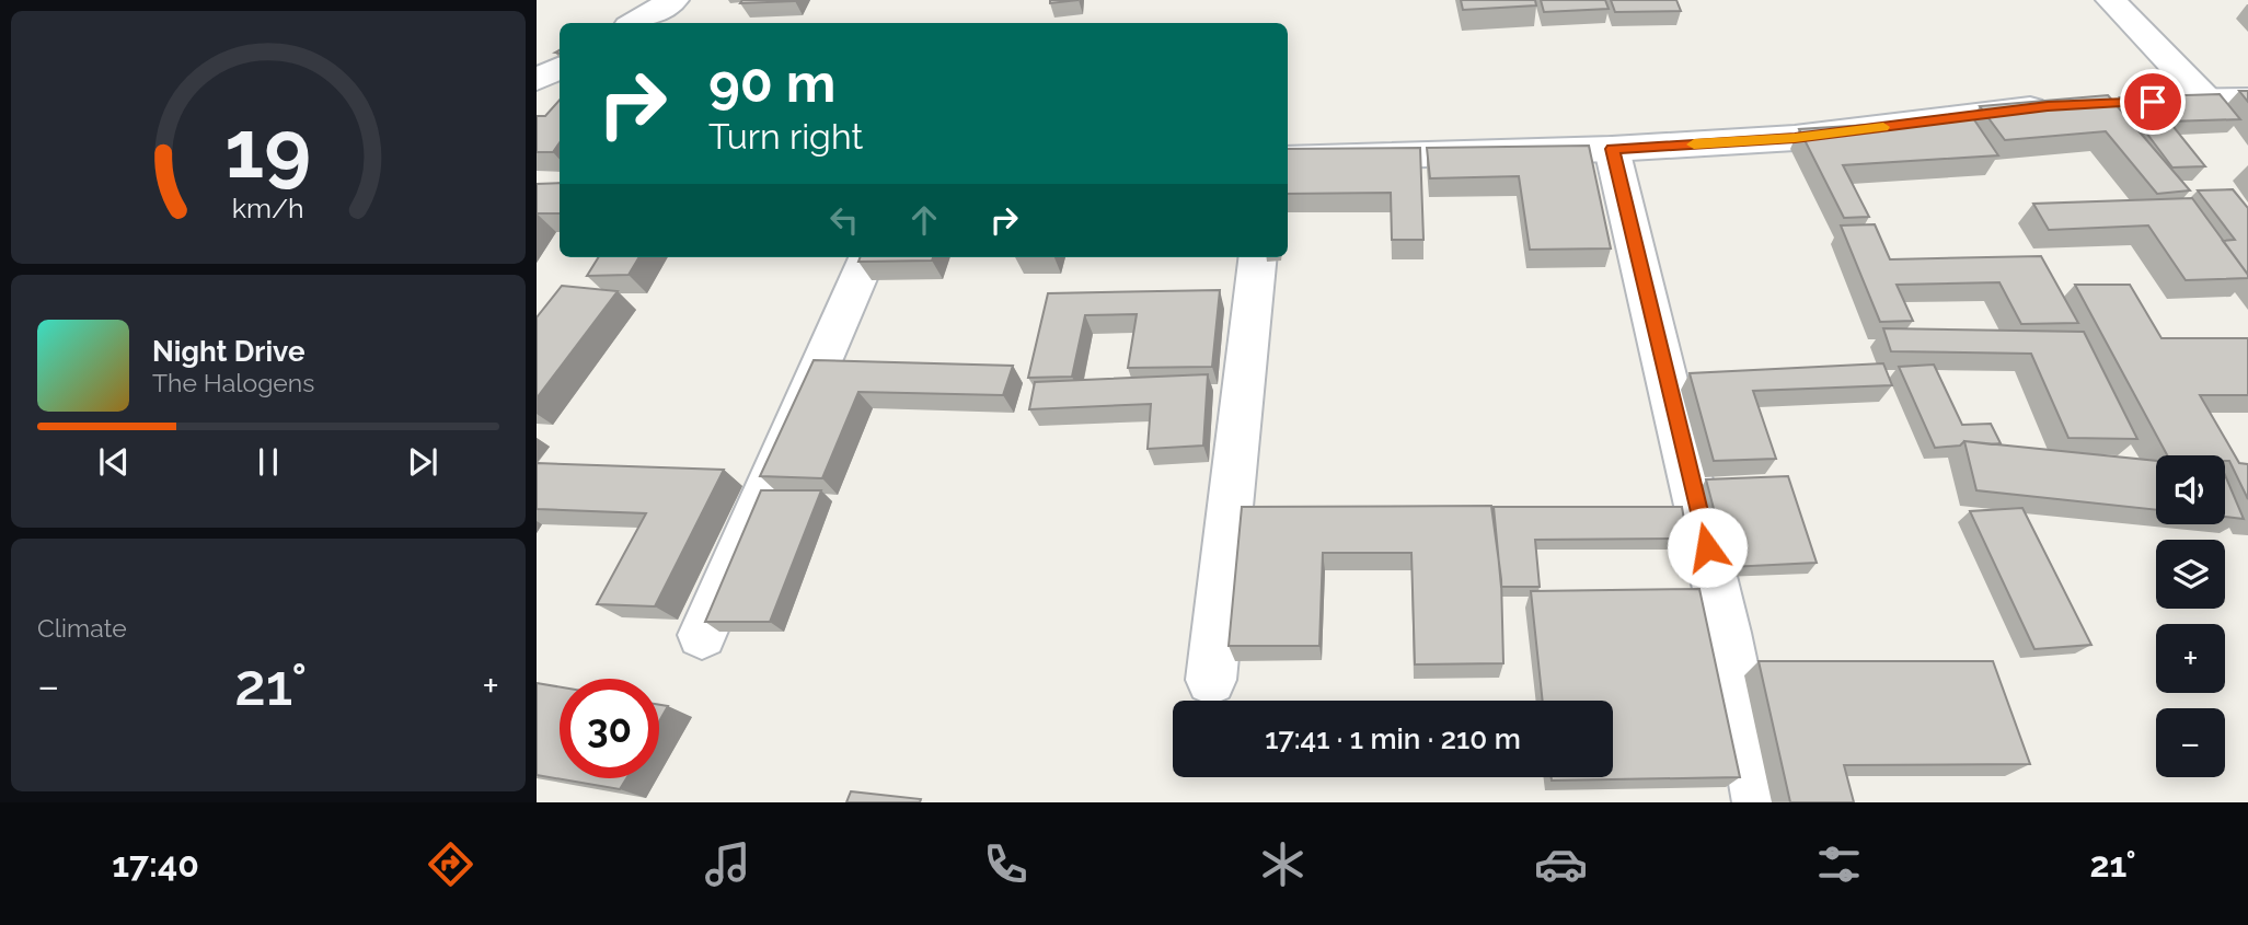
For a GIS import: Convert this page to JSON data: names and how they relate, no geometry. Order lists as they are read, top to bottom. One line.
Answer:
{"page":{"turn":["90 m","Turn right"],"song":["Night Drive","The Halogens"],"map_buttons":["+","−"],"tile":"Climate","heat":["−","21°","+"],"limit":"30","trip":"17:41 · 1 min · 210 m","tabs":["17:40","21°"],"gauge":["19","km/h"]}}
